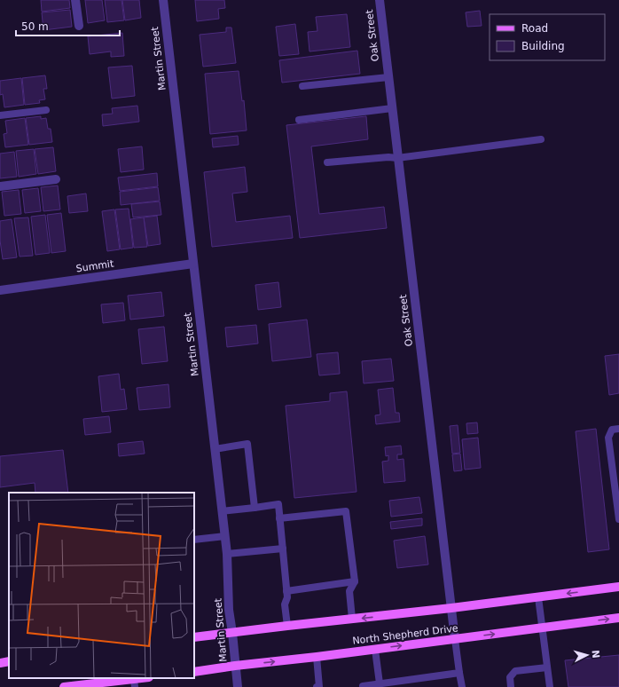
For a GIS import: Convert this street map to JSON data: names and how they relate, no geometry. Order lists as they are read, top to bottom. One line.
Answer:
{"streets":{"main road":["North Shepherd Drive"],"street":["Oak Street","Martin Street","Summit"]},"crossings":[["Oak Street","North Shepherd Drive"],["Martin Street","Summit"],["Martin Street","North Shepherd Drive"]],"legend":["Road","Building"],"scale_bar":"50 m","north":"right"}
